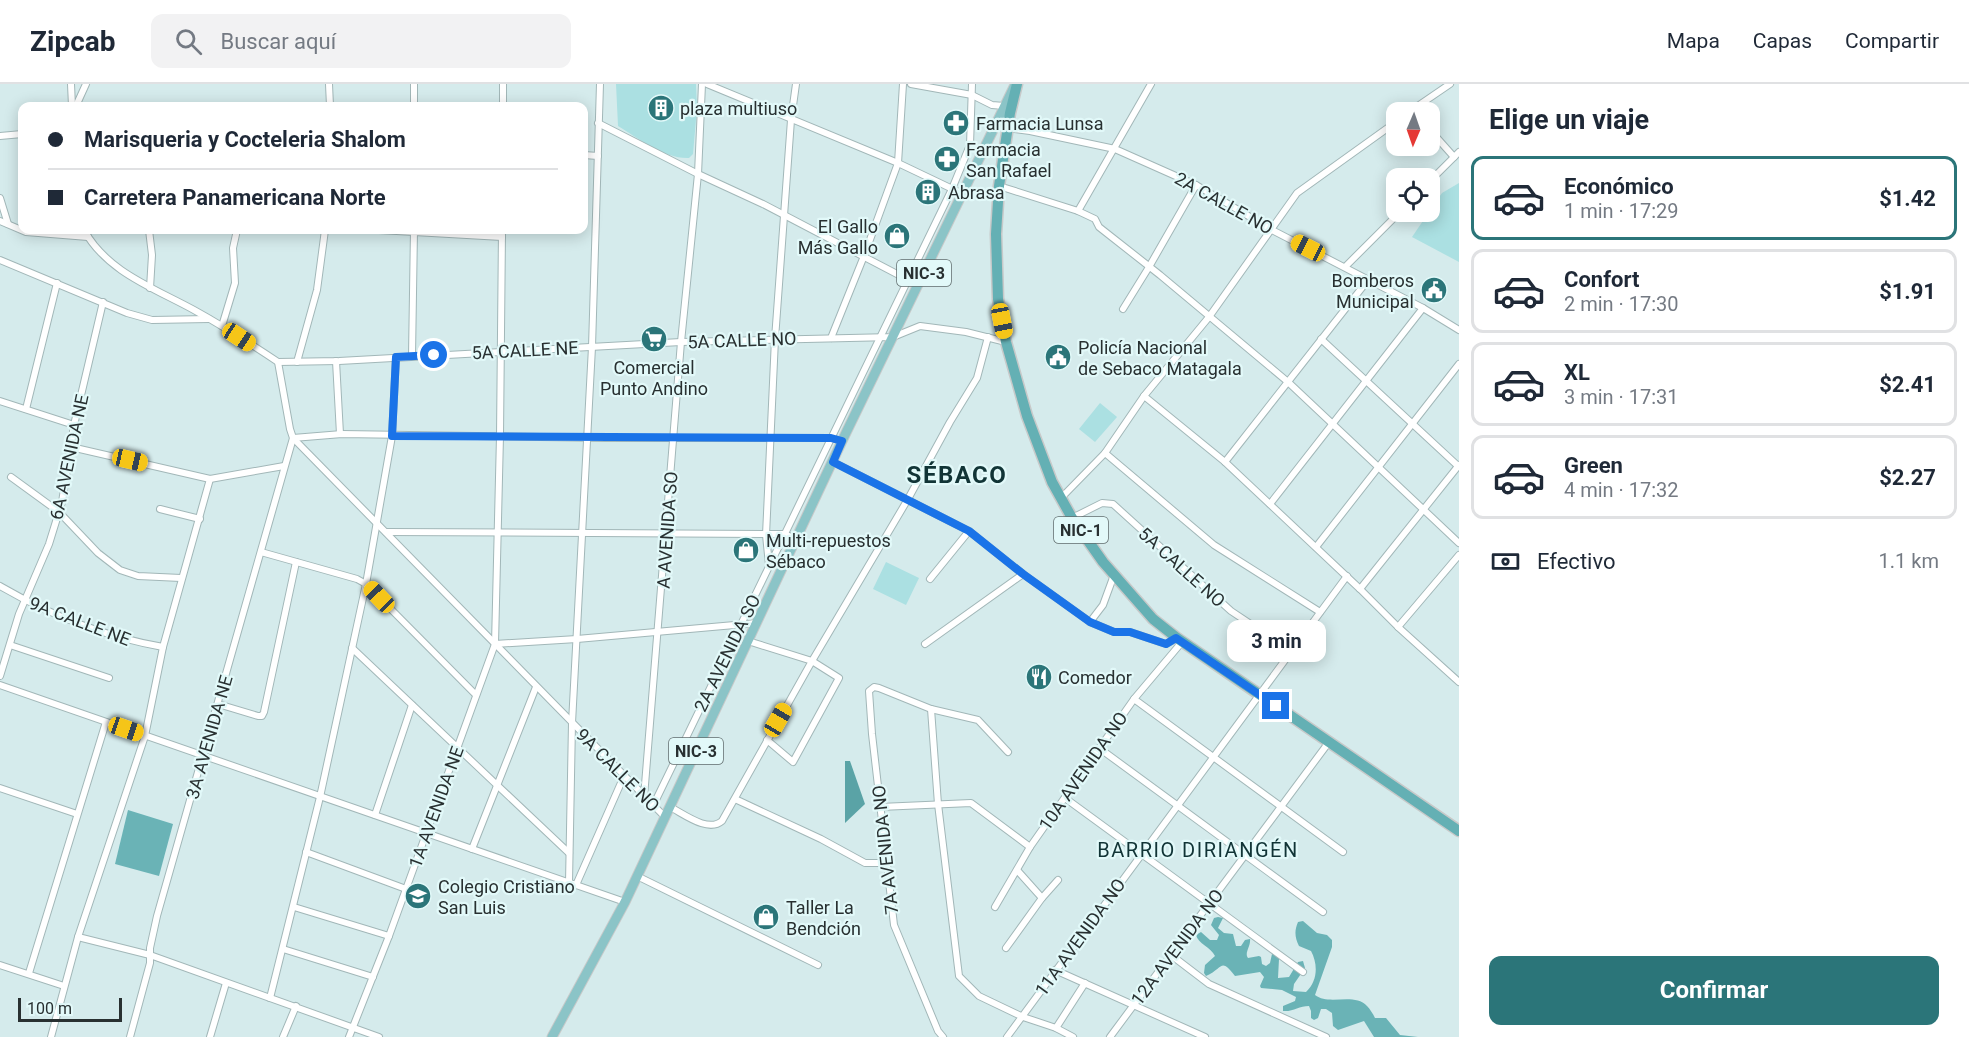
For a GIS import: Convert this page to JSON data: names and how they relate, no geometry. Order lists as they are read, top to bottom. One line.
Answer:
{"streets":{"highway":["NIC-1"],"main road":["NIC-3"],"street":["2A CALLE NO","5A CALLE NO","5A CALLE NE","6A AVENIDA NE","A AVENIDA SO","9A CALLE NE","2A AVENIDA SO","3A AVENIDA NE","9A CALLE NO","10A AVENIDA NO","1A AVENIDA NE","7A AVENIDA NO","11A AVENIDA NO","12A AVENIDA NO"]},"crossings":[["2A CALLE NO","NIC-1"],["NIC-3","5A CALLE NO"],["NIC-3","NIC-1"],["NIC-3","9A CALLE NO"],["5A CALLE NO","5A CALLE NE"],["5A CALLE NO","A AVENIDA SO"],["5A CALLE NO","NIC-1"],["5A CALLE NO","2A AVENIDA SO"],["5A CALLE NO","11A AVENIDA NO"],["5A CALLE NE","1A AVENIDA NE"],["6A AVENIDA NE","9A CALLE NE"],["A AVENIDA SO","9A CALLE NO"],["NIC-1","10A AVENIDA NO"],["NIC-1","11A AVENIDA NO"],["NIC-1","12A AVENIDA NO"],["2A AVENIDA SO","9A CALLE NO"],["3A AVENIDA NE","9A CALLE NO"],["9A CALLE NO","1A AVENIDA NE"]],"districts":["SÉBACO","BARRIO DIRIANGÉN"],"places":{"building":["plaza multiuso","Abrasa"],"pharmacy":["Farmacia Lunsa","Farmacia San Rafael"],"shop":["El Gallo Más Gallo","Multi-repuestos Sébaco","Taller La Bendción"],"public building":["Bomberos Municipal","Policía Nacional de Sebaco Matagala"],"supermarket":["Comercial Punto Andino"],"restaurant":["Comedor"],"school or university":["Colegio Cristiano San Luis"]},"scale_bar":"100 m","north":"bottom","page":{"header":"Zipcab","search":"Buscar aquí","nav":["Mapa","Capas","Compartir"],"heading":"Elige un viaje","banner":["Marisqueria y Cocteleria Shalom","Carretera Panamericana Norte"],"list":[{"name":"Económico","note":"1 min · 17:29","value":"$1.42"},{"name":"Confort","note":"2 min · 17:30","value":"$1.91"},{"name":"XL","note":"3 min · 17:31","value":"$2.41"},{"name":"Green","note":"4 min · 17:32","value":"$2.27"}],"pay":["Efectivo","1.1 km"],"bubble":"3 min","buttons":"Confirmar","scale":"100 m"}}
